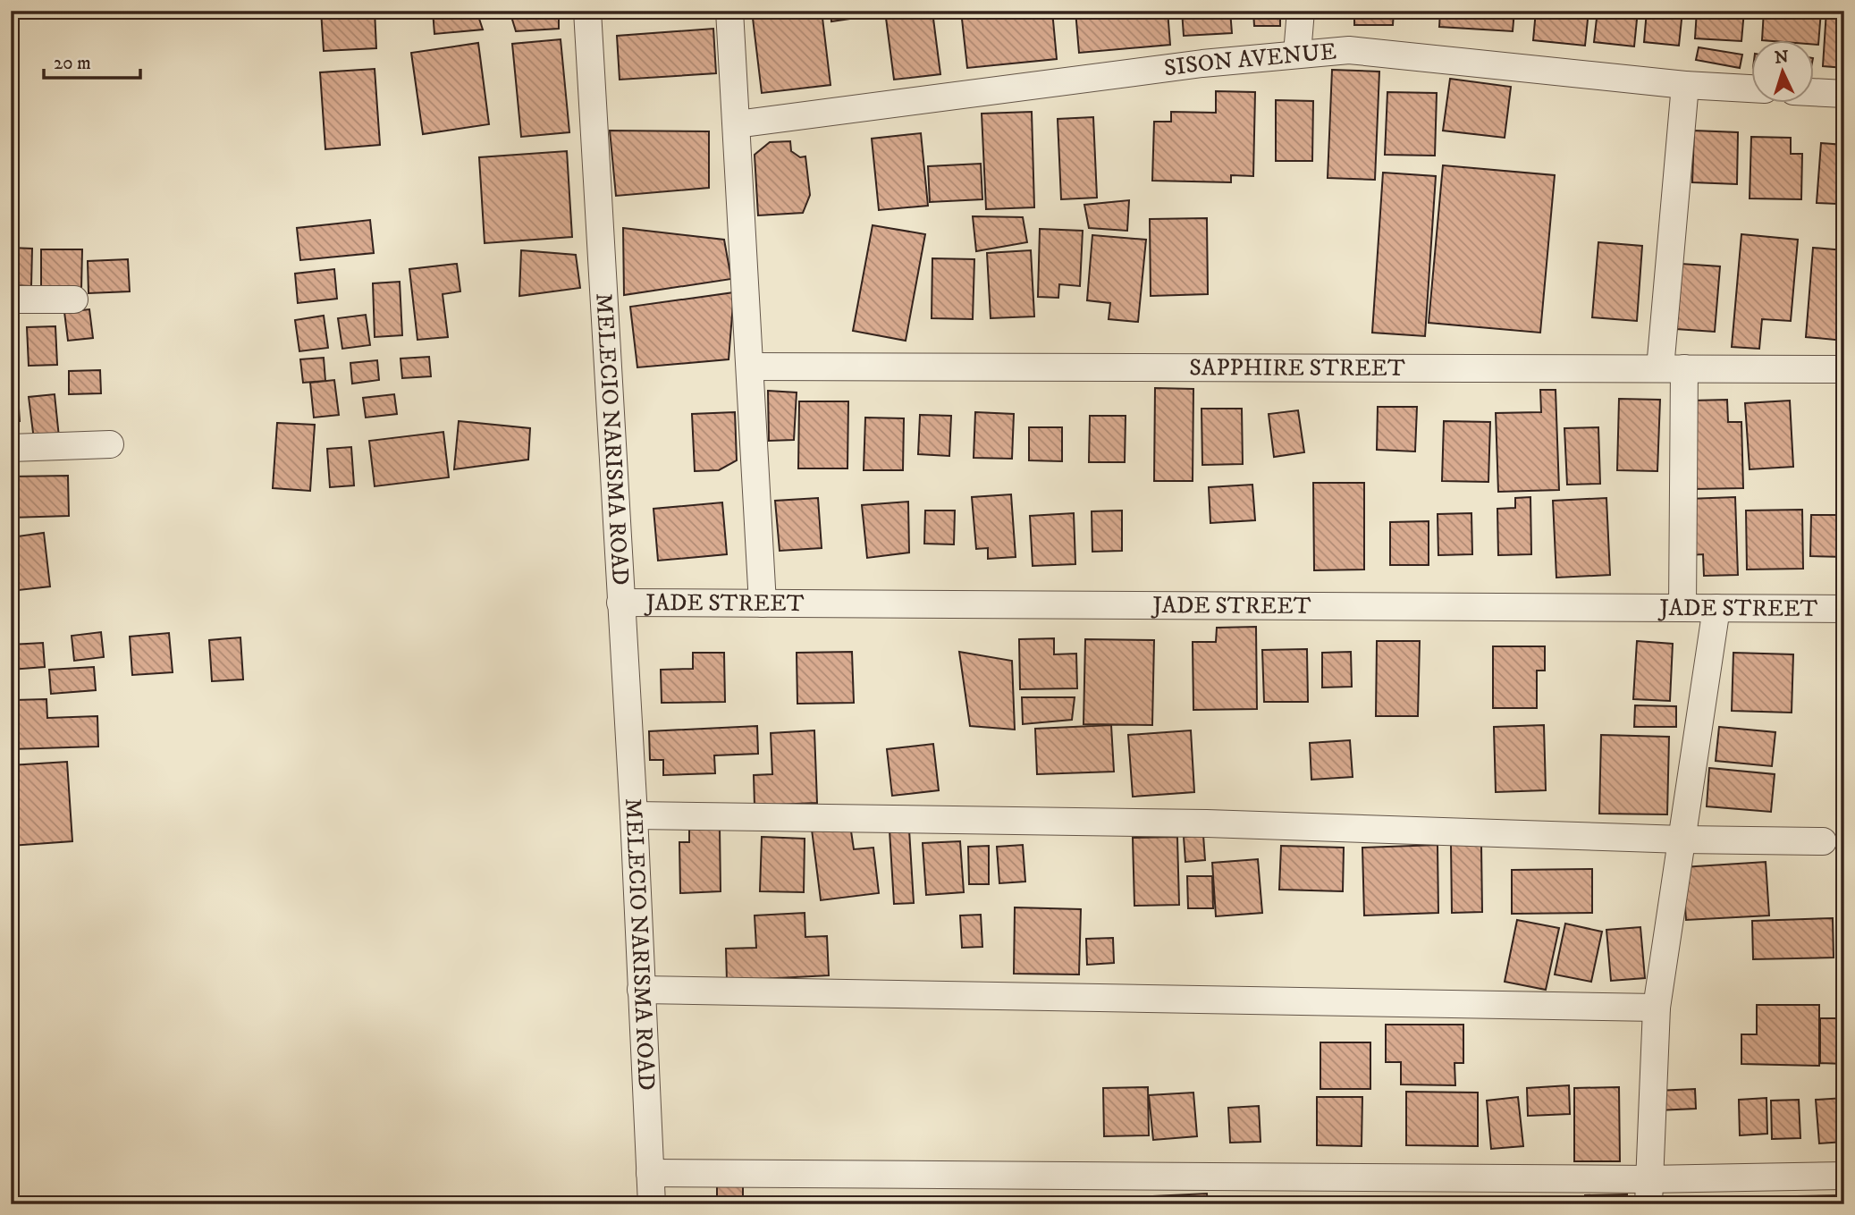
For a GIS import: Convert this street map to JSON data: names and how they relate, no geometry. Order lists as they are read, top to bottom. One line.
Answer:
{"streets":{"street":["SISON AVENUE","SAPPHIRE STREET","MELECIO NARISMA ROAD","JADE STREET"]},"crossings":[["MELECIO NARISMA ROAD","JADE STREET"]],"scale_bar":"20 m","north":"top"}
